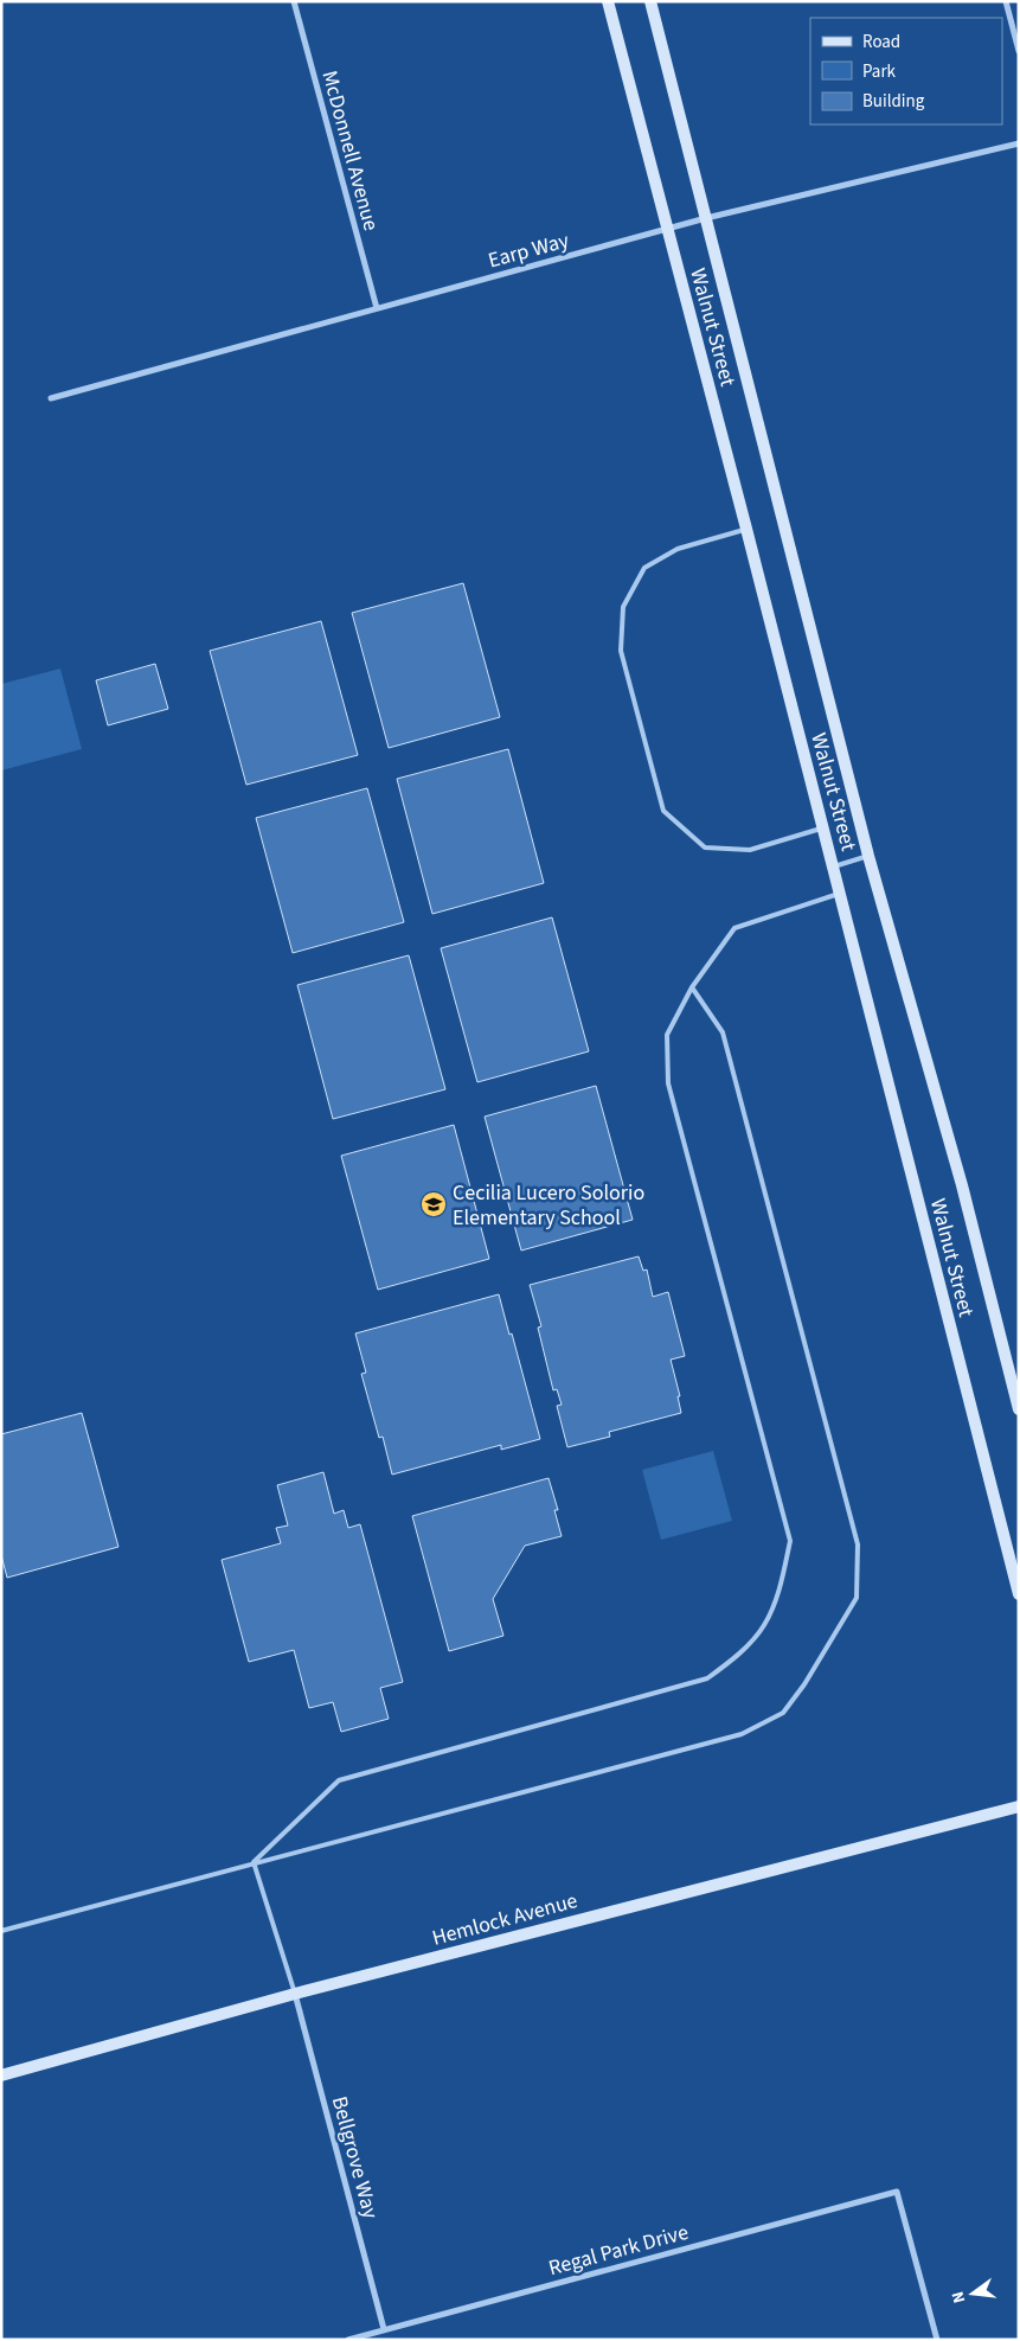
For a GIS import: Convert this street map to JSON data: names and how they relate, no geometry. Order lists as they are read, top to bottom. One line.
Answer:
{"streets":{"street":["McDonnell Avenue","Earp Way","Walnut Street","Hemlock Avenue","Bellgrove Way","Regal Park Drive"]},"crossings":[["McDonnell Avenue","Earp Way"],["Earp Way","Walnut Street"],["Hemlock Avenue","Bellgrove Way"],["Bellgrove Way","Regal Park Drive"]],"places":{"school or university":["Cecilia Lucero Solorio Elementary School"]},"legend":["Road","Park","Building"],"north":"left"}
